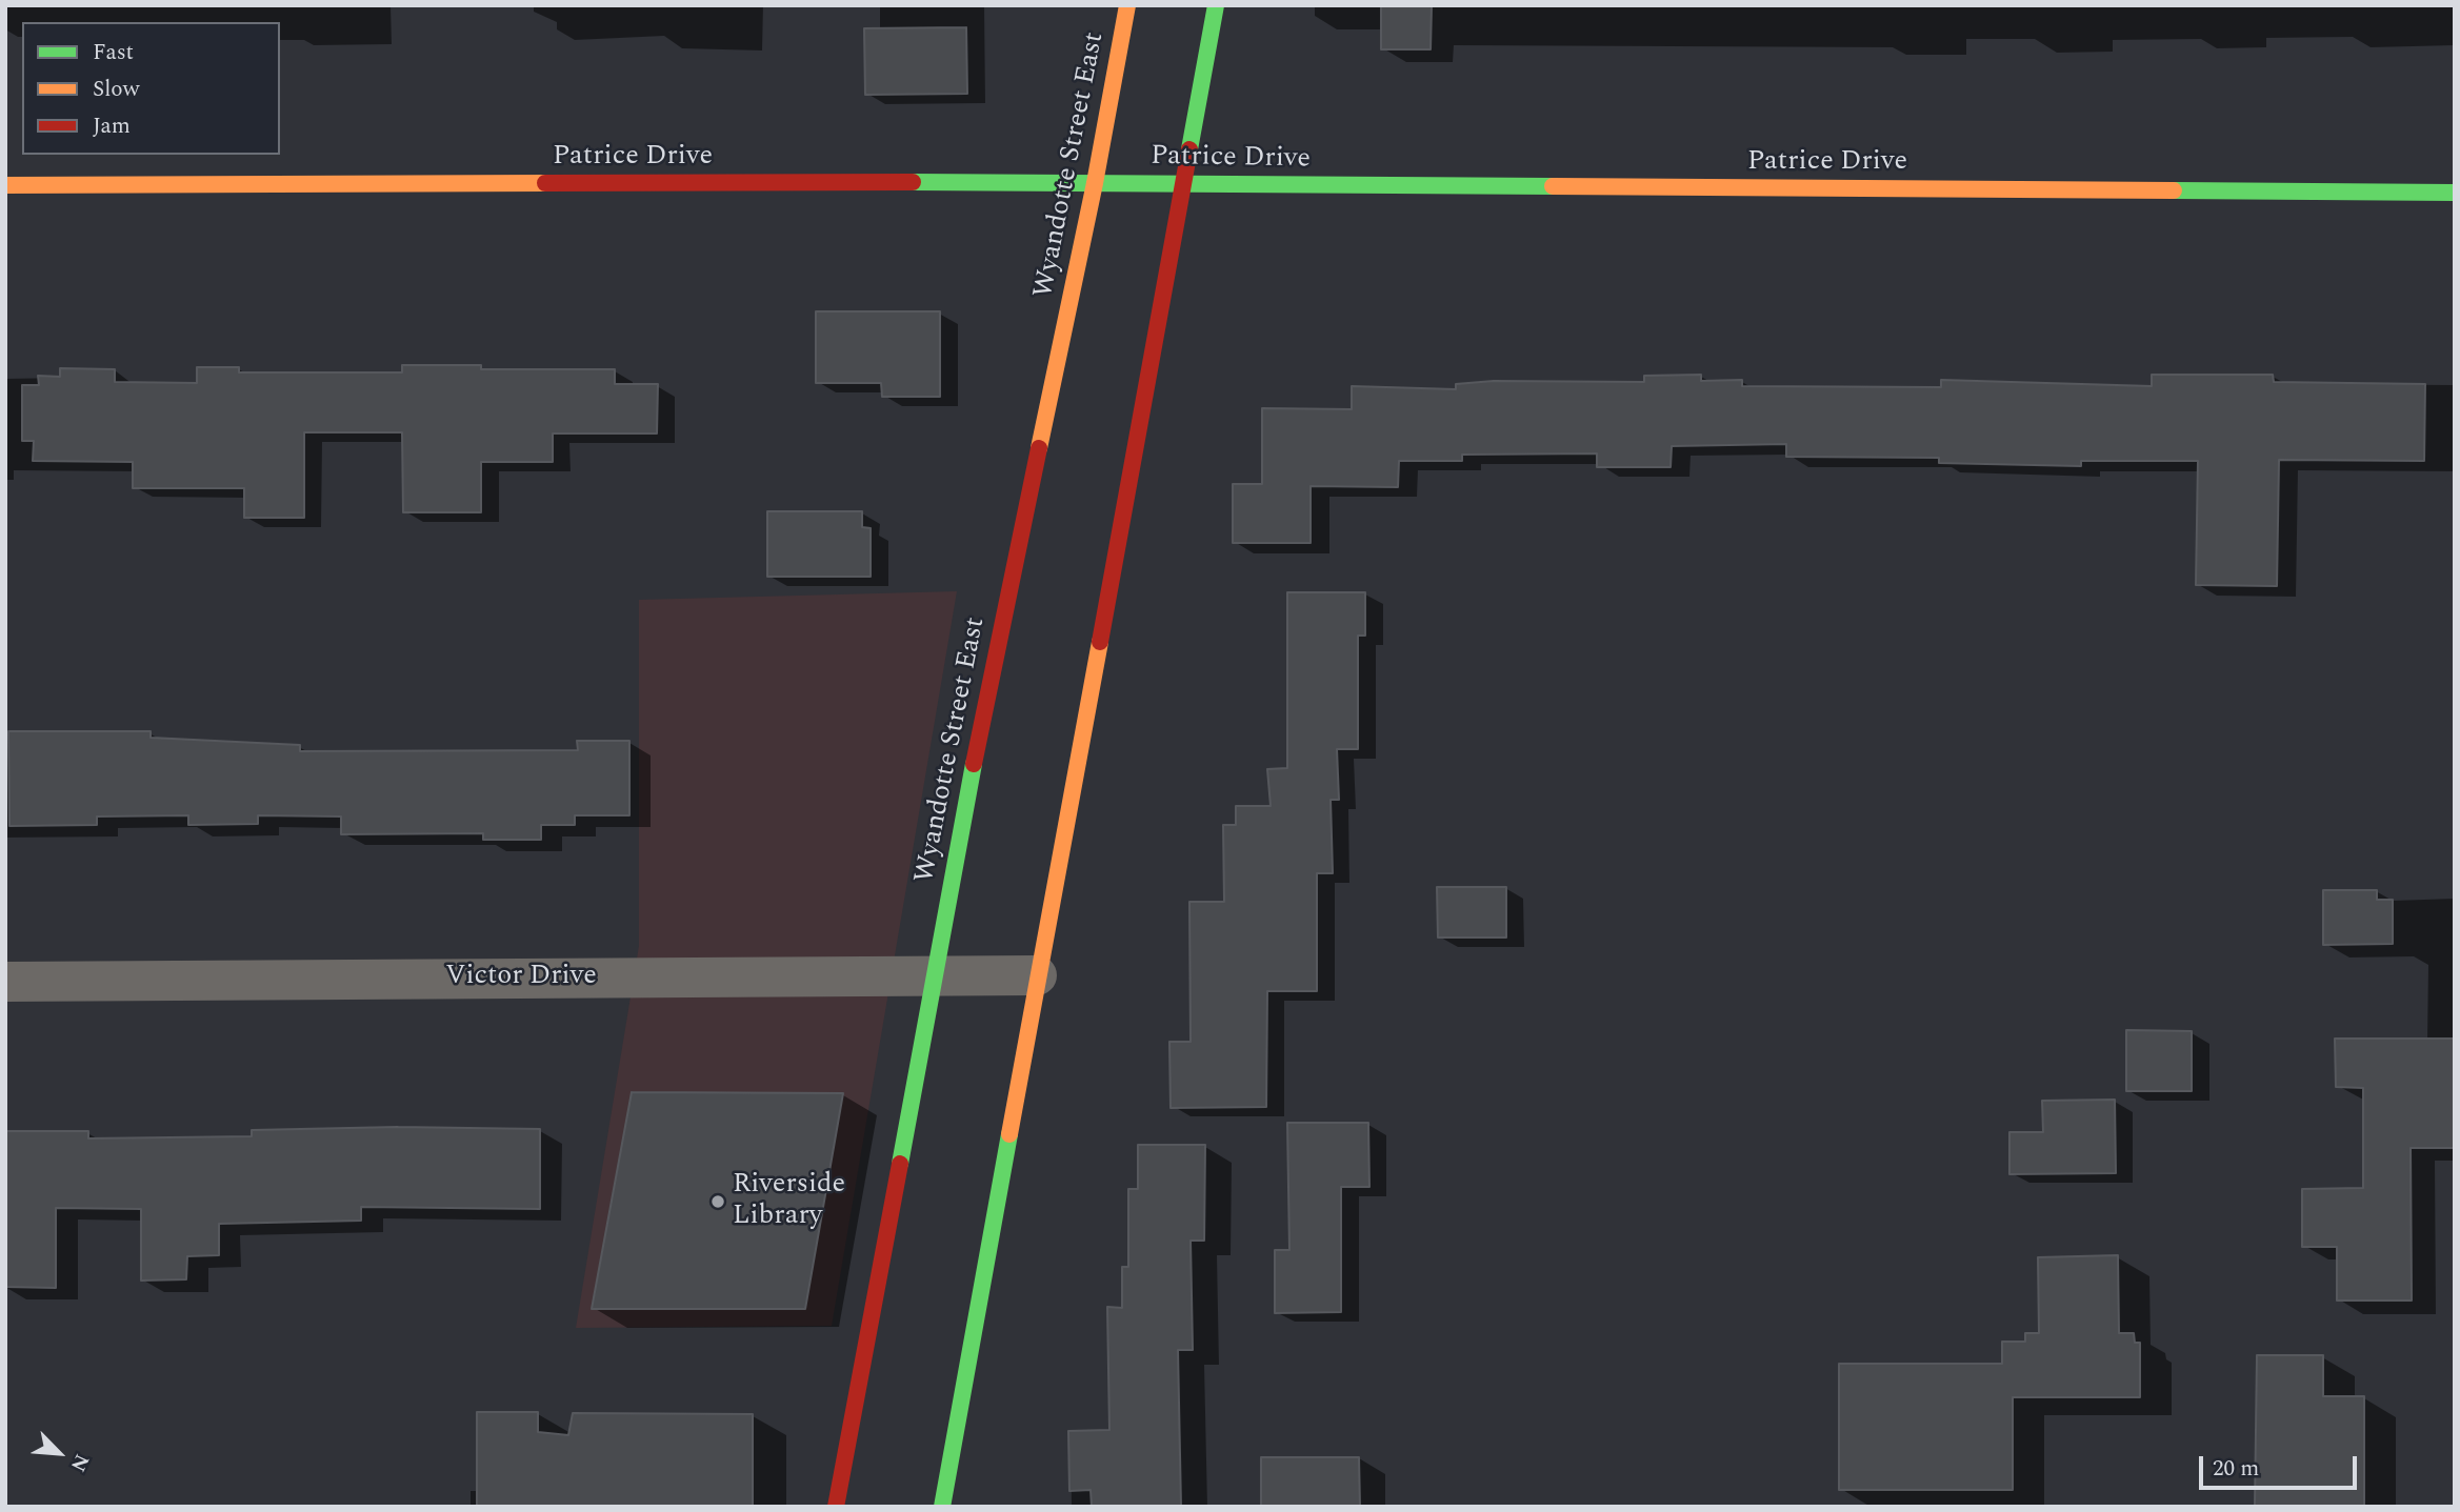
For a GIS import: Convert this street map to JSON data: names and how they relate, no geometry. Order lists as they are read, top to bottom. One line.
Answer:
{"streets":{"main road":["Patrice Drive","Wyandotte Street East"],"street":["Victor Drive"]},"crossings":[["Patrice Drive","Wyandotte Street East"],["Wyandotte Street East","Victor Drive"]],"places":["Riverside Library"],"legend":["Fast","Slow","Jam"],"scale_bar":"20 m","north":"bottom right"}
